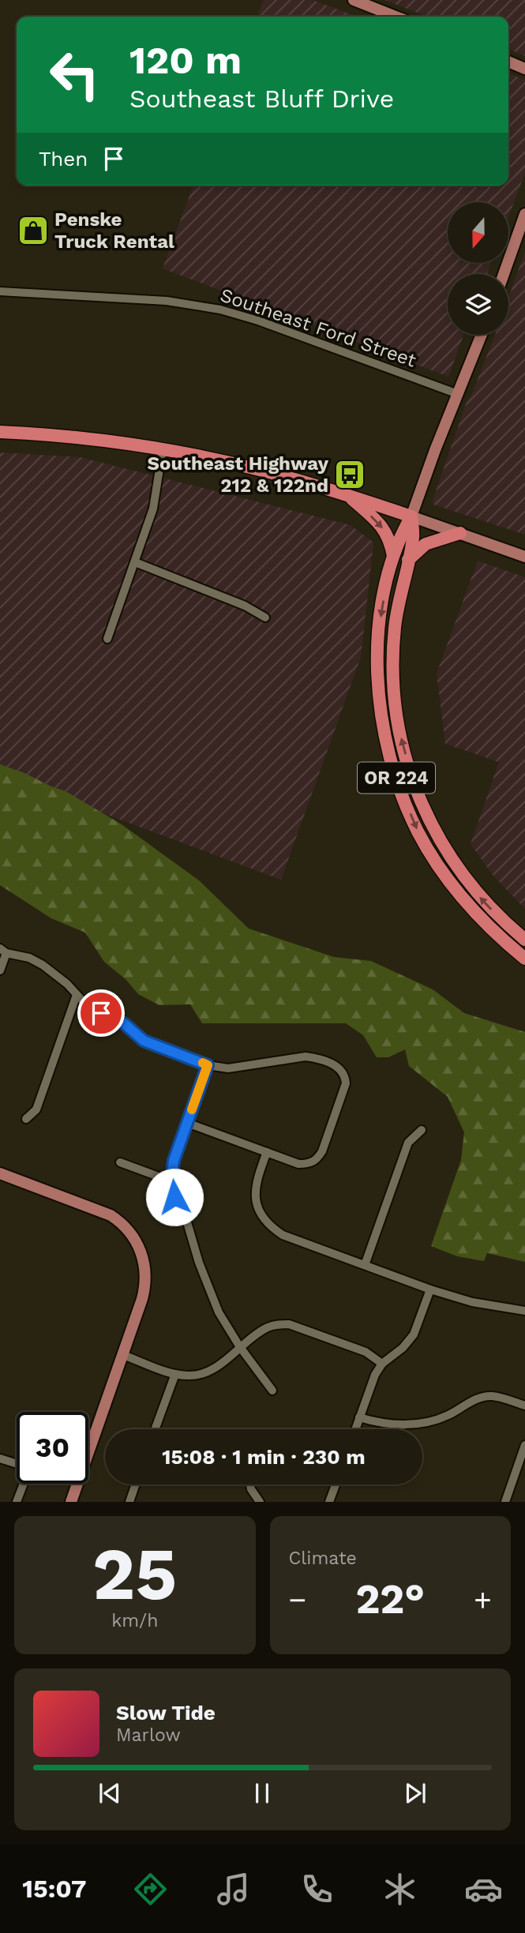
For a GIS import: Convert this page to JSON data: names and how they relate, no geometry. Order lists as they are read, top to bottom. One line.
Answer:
{"streets":{"highway":["OR 224"],"street":["Southeast Ford Street"]},"places":{"shop":["Penske Truck Rental"],"bus stop":["Southeast Highway 212 & 122nd"]},"north":"bottom","page":{"turn":["120 m","Southeast Bluff Drive"],"then":"Then","limit":"30","trip":"15:08 · 1 min · 230 m","tile":[["25","km/h"],"Climate"],"heat":["−","22°","+"],"song":["Slow Tide","Marlow"],"tabs":"15:07"}}
